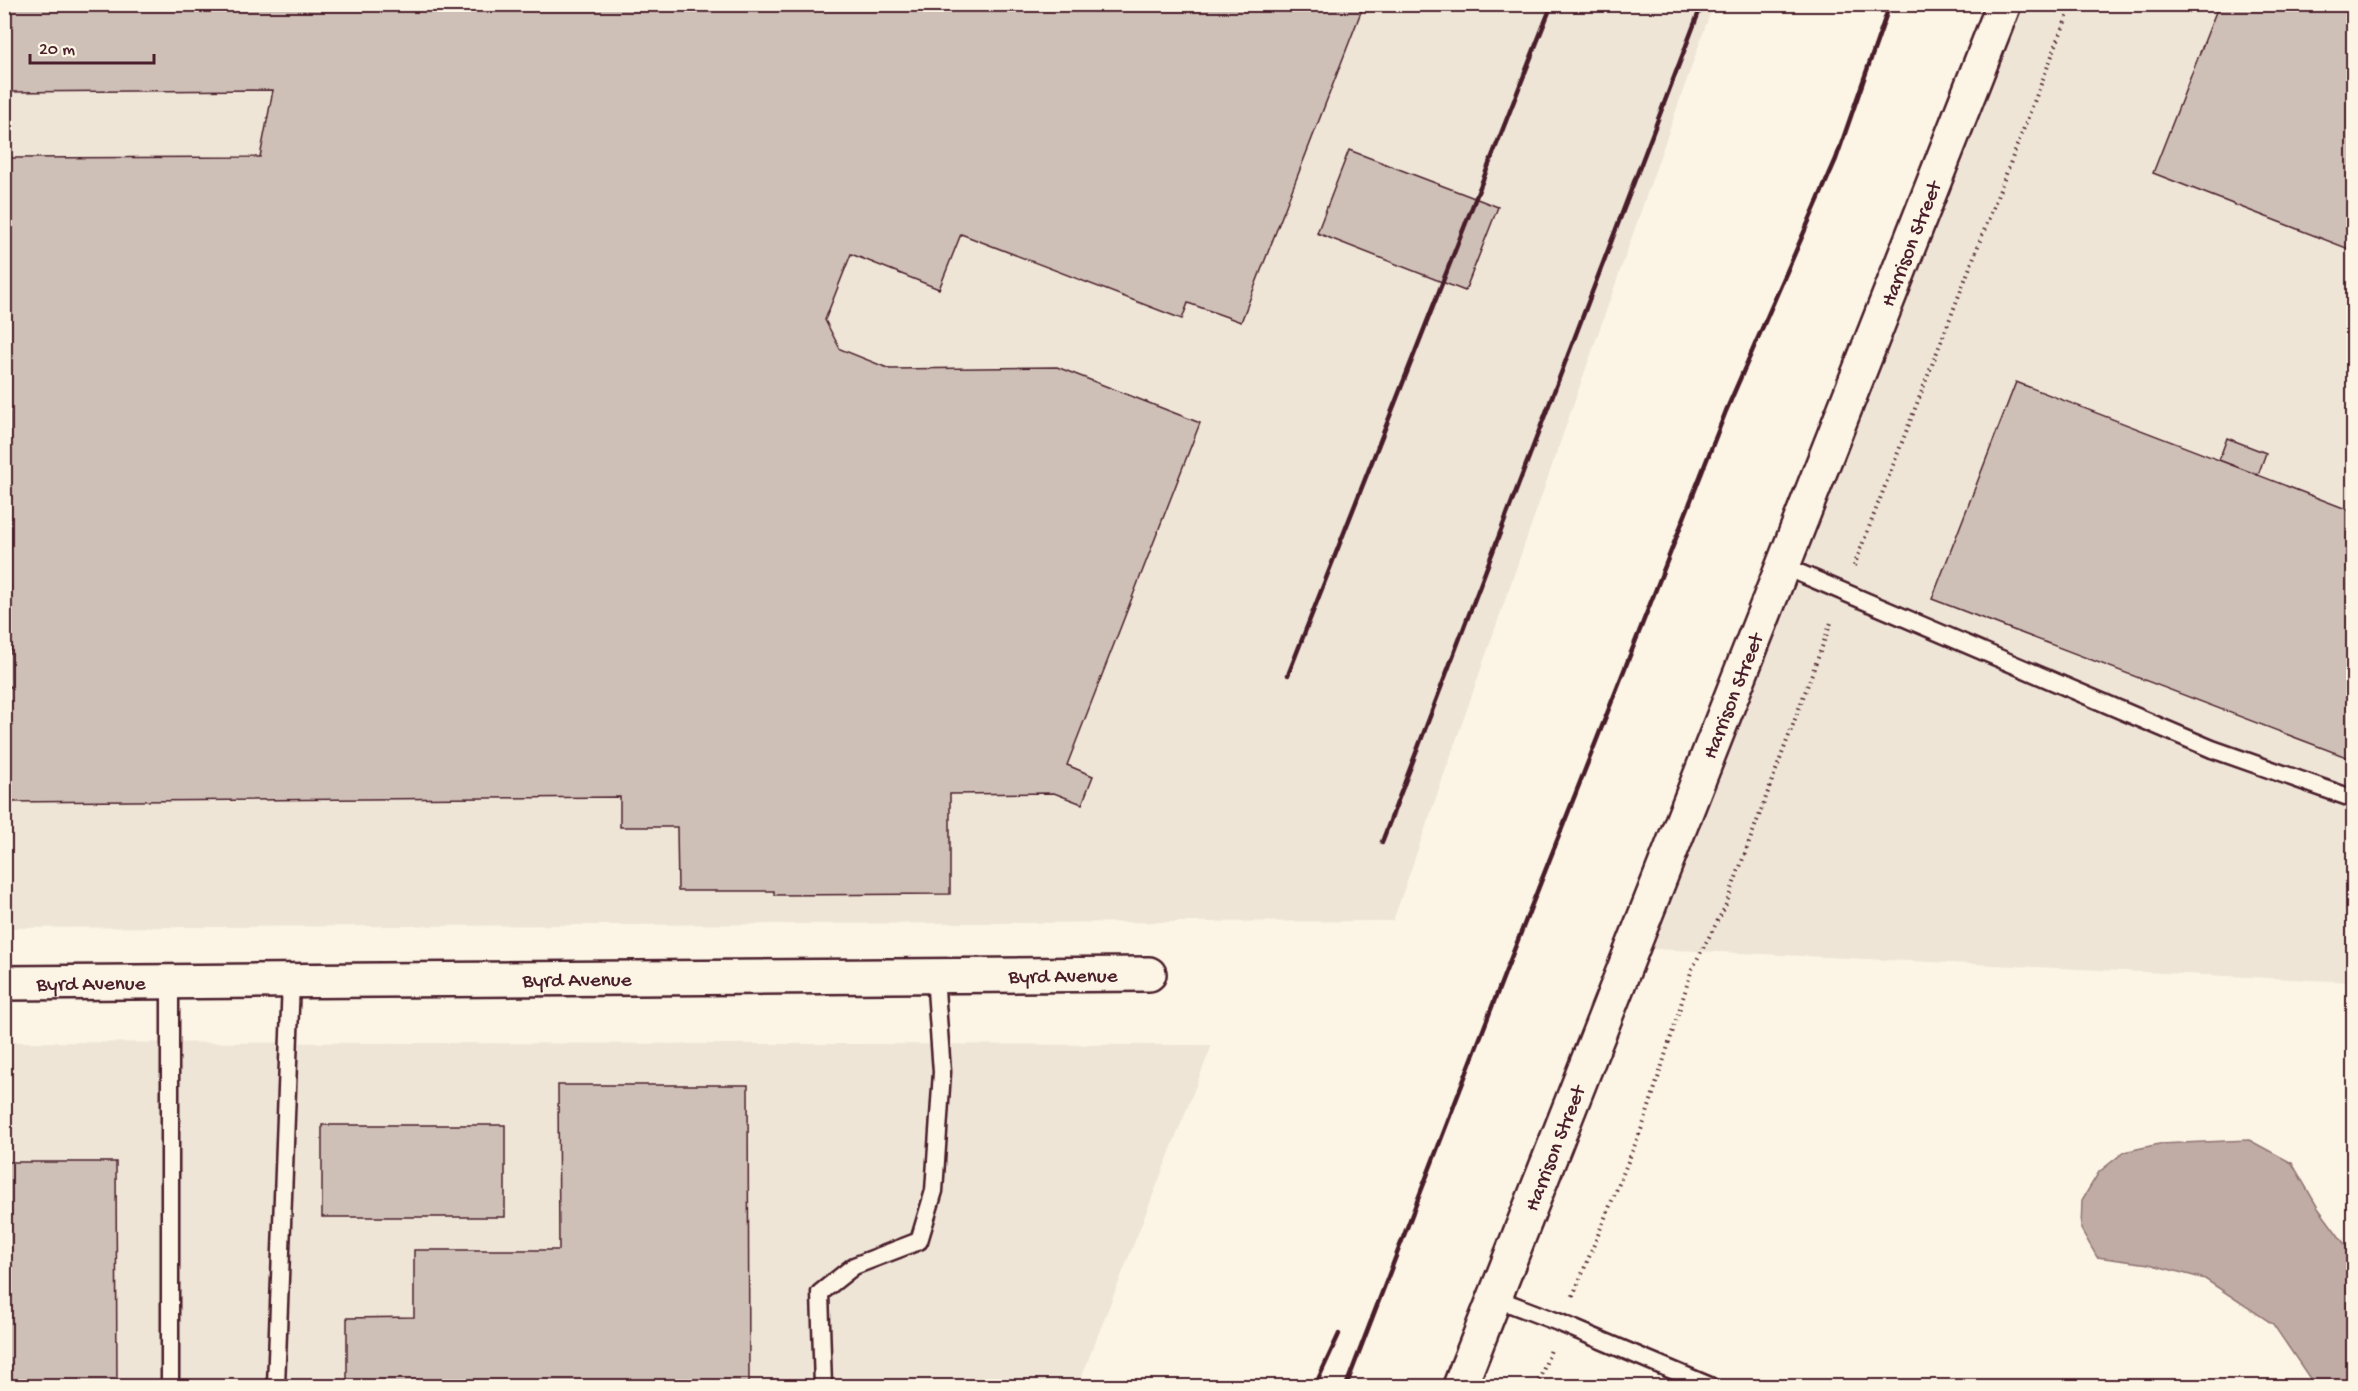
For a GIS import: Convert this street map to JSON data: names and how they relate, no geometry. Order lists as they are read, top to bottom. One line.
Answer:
{"streets":{"main road":["Harrison Street","Byrd Avenue"]},"scale_bar":"20 m"}
